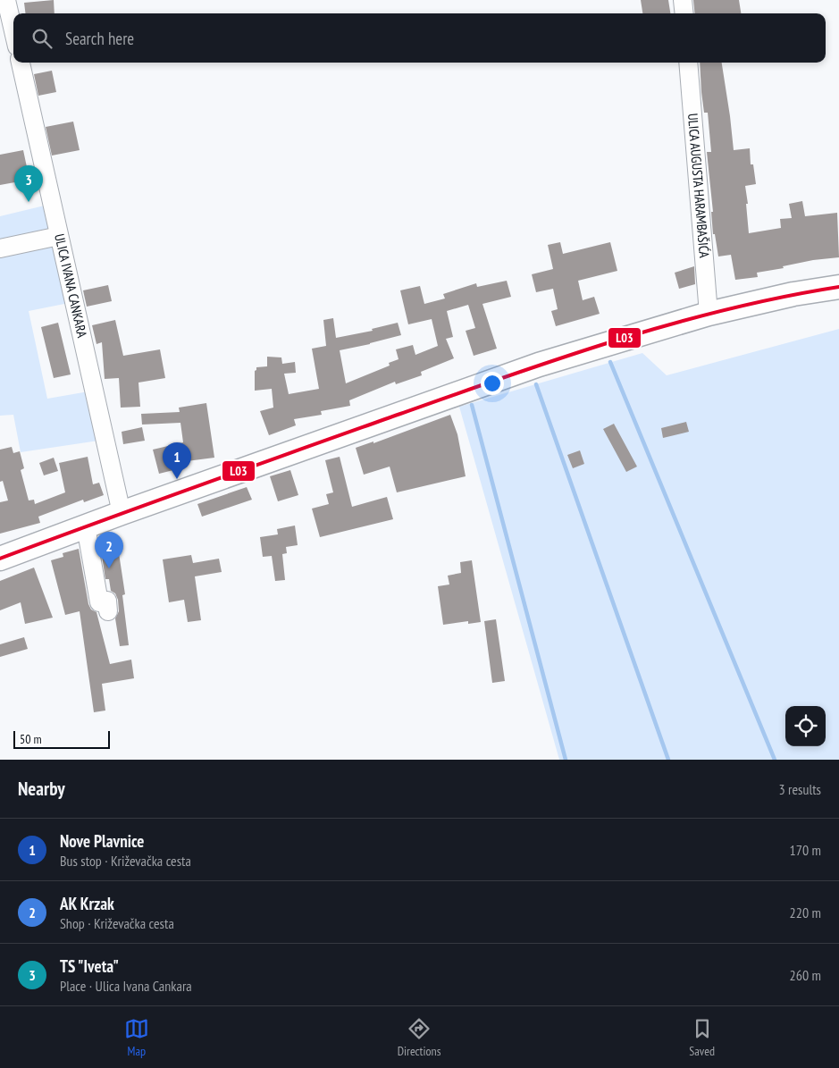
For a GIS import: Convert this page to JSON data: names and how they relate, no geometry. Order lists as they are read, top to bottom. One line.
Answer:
{"streets":{"street":["ULICA AUGUSTA HARAMBAŠIĆA","ULICA IVANA CANKARA"]},"lines":["transit line L03"],"scale_bar":"50 m","page":{"search":"Search here","pins":["3","1","2"],"scale":"50 m","heading":["Nearby","3 results"],"list":[{"mark":"1","name":"Nove Plavnice","note":"Bus stop · Križevačka cesta","value":"170 m"},{"mark":"2","name":"AK Krzak","note":"Shop · Križevačka cesta","value":"220 m"},{"mark":"3","name":"TS \"Iveta\"","note":"Place · Ulica Ivana Cankara","value":"260 m"}],"nav":["Map","Directions","Saved"]}}
